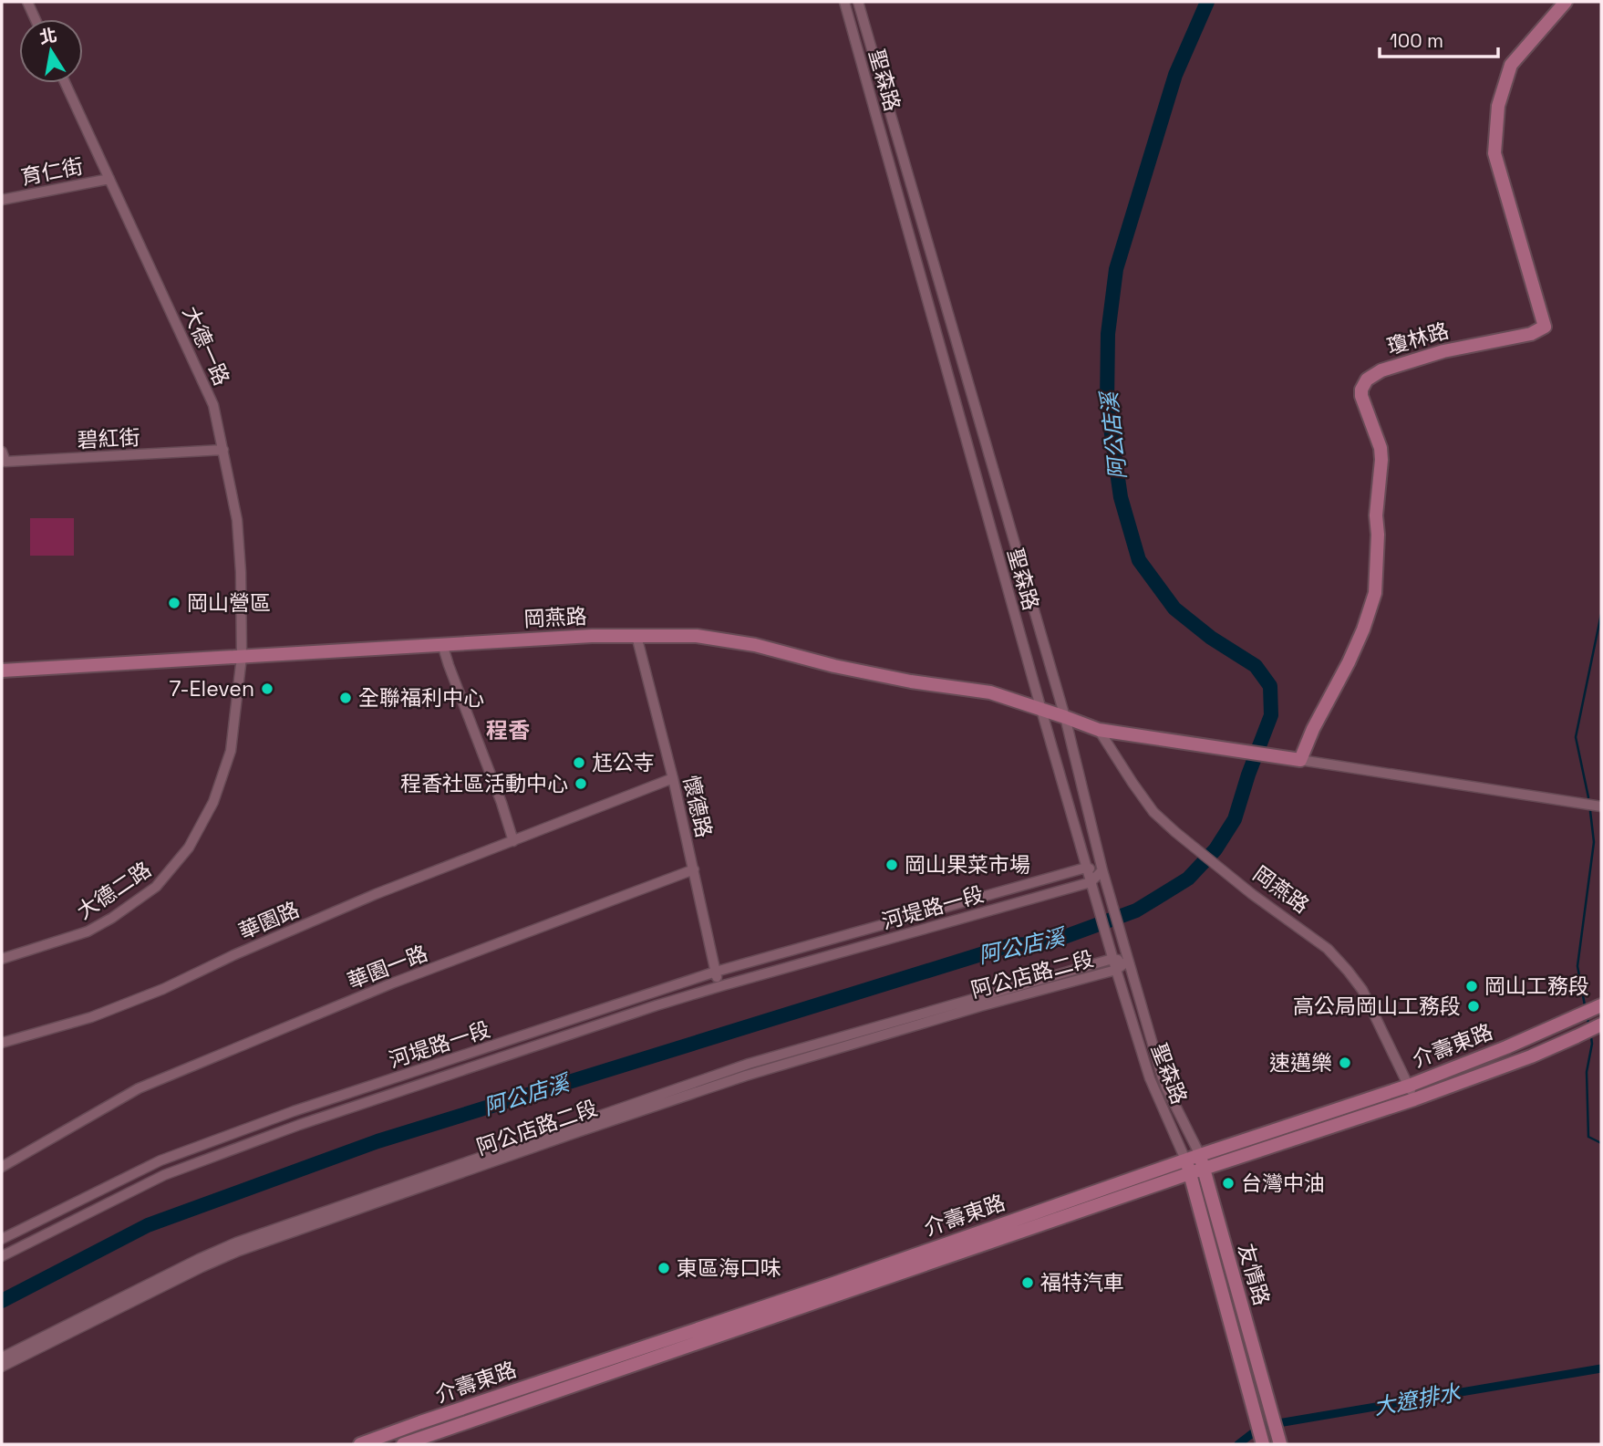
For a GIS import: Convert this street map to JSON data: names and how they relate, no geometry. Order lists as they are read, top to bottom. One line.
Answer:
{"streets":{"street":["聖森路","育仁街","瓊林路","大德一路","碧紅街","岡燕路","懷德路","大德二路","河堤路一段","華園路","華園一路","阿公店路二段","介壽東路","友情路"]},"crossings":[["聖森路","岡燕路"],["聖森路","河堤路一段"],["聖森路","阿公店路二段"],["聖森路","介壽東路"],["聖森路","友情路"],["育仁街","大德一路"],["瓊林路","岡燕路"],["大德一路","碧紅街"],["大德一路","岡燕路"],["大德一路","大德二路"],["岡燕路","懷德路"],["岡燕路","大德二路"],["岡燕路","介壽東路"],["懷德路","河堤路一段"],["懷德路","華園路"],["懷德路","華園一路"],["介壽東路","友情路"]],"districts":["程香"],"water":["阿公店溪","大遼排水"],"places":["岡山營區","7-Eleven","全聯福利中心","尪公寺","程香社區活動中心","岡山果菜市場","岡山工務段","高公局岡山工務段","速邁樂","台灣中油","東區海口味","福特汽車"],"scale_bar":"100 m","north":"top"}
